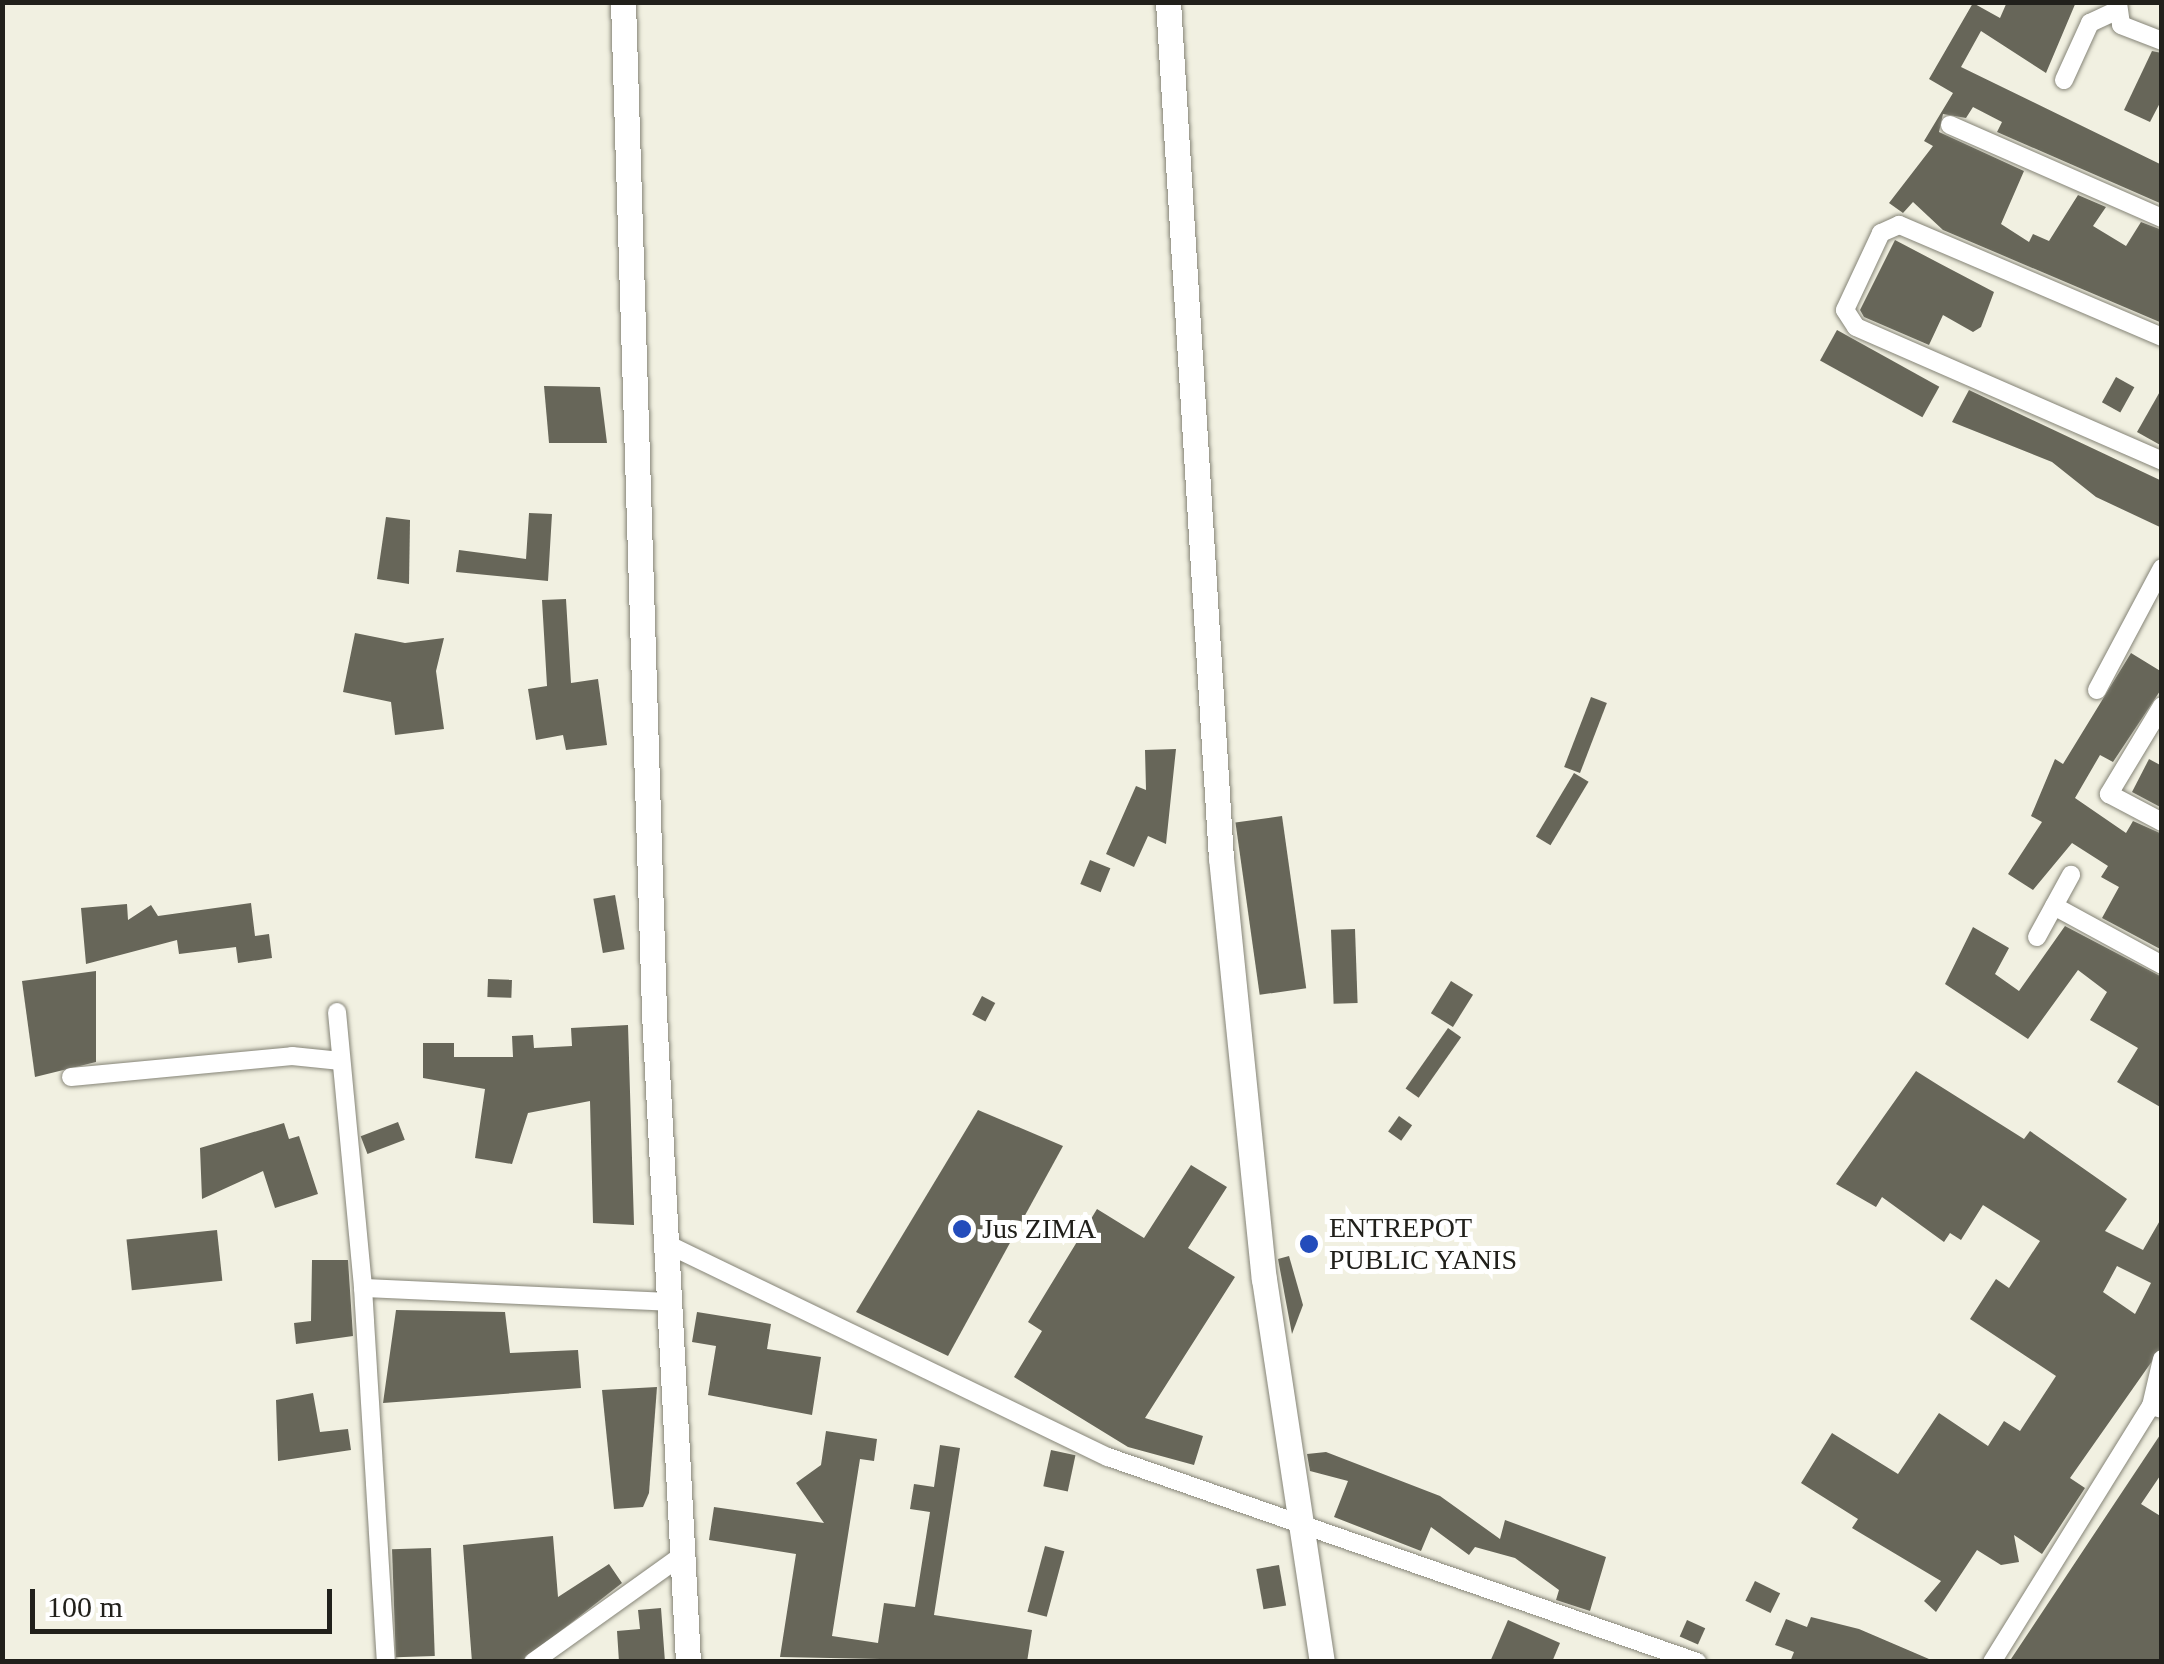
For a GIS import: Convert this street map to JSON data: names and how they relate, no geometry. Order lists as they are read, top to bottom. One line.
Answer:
{"places":["Jus ZIMA","ENTREPOT PUBLIC YANIS"],"scale_bar":"100 m"}
